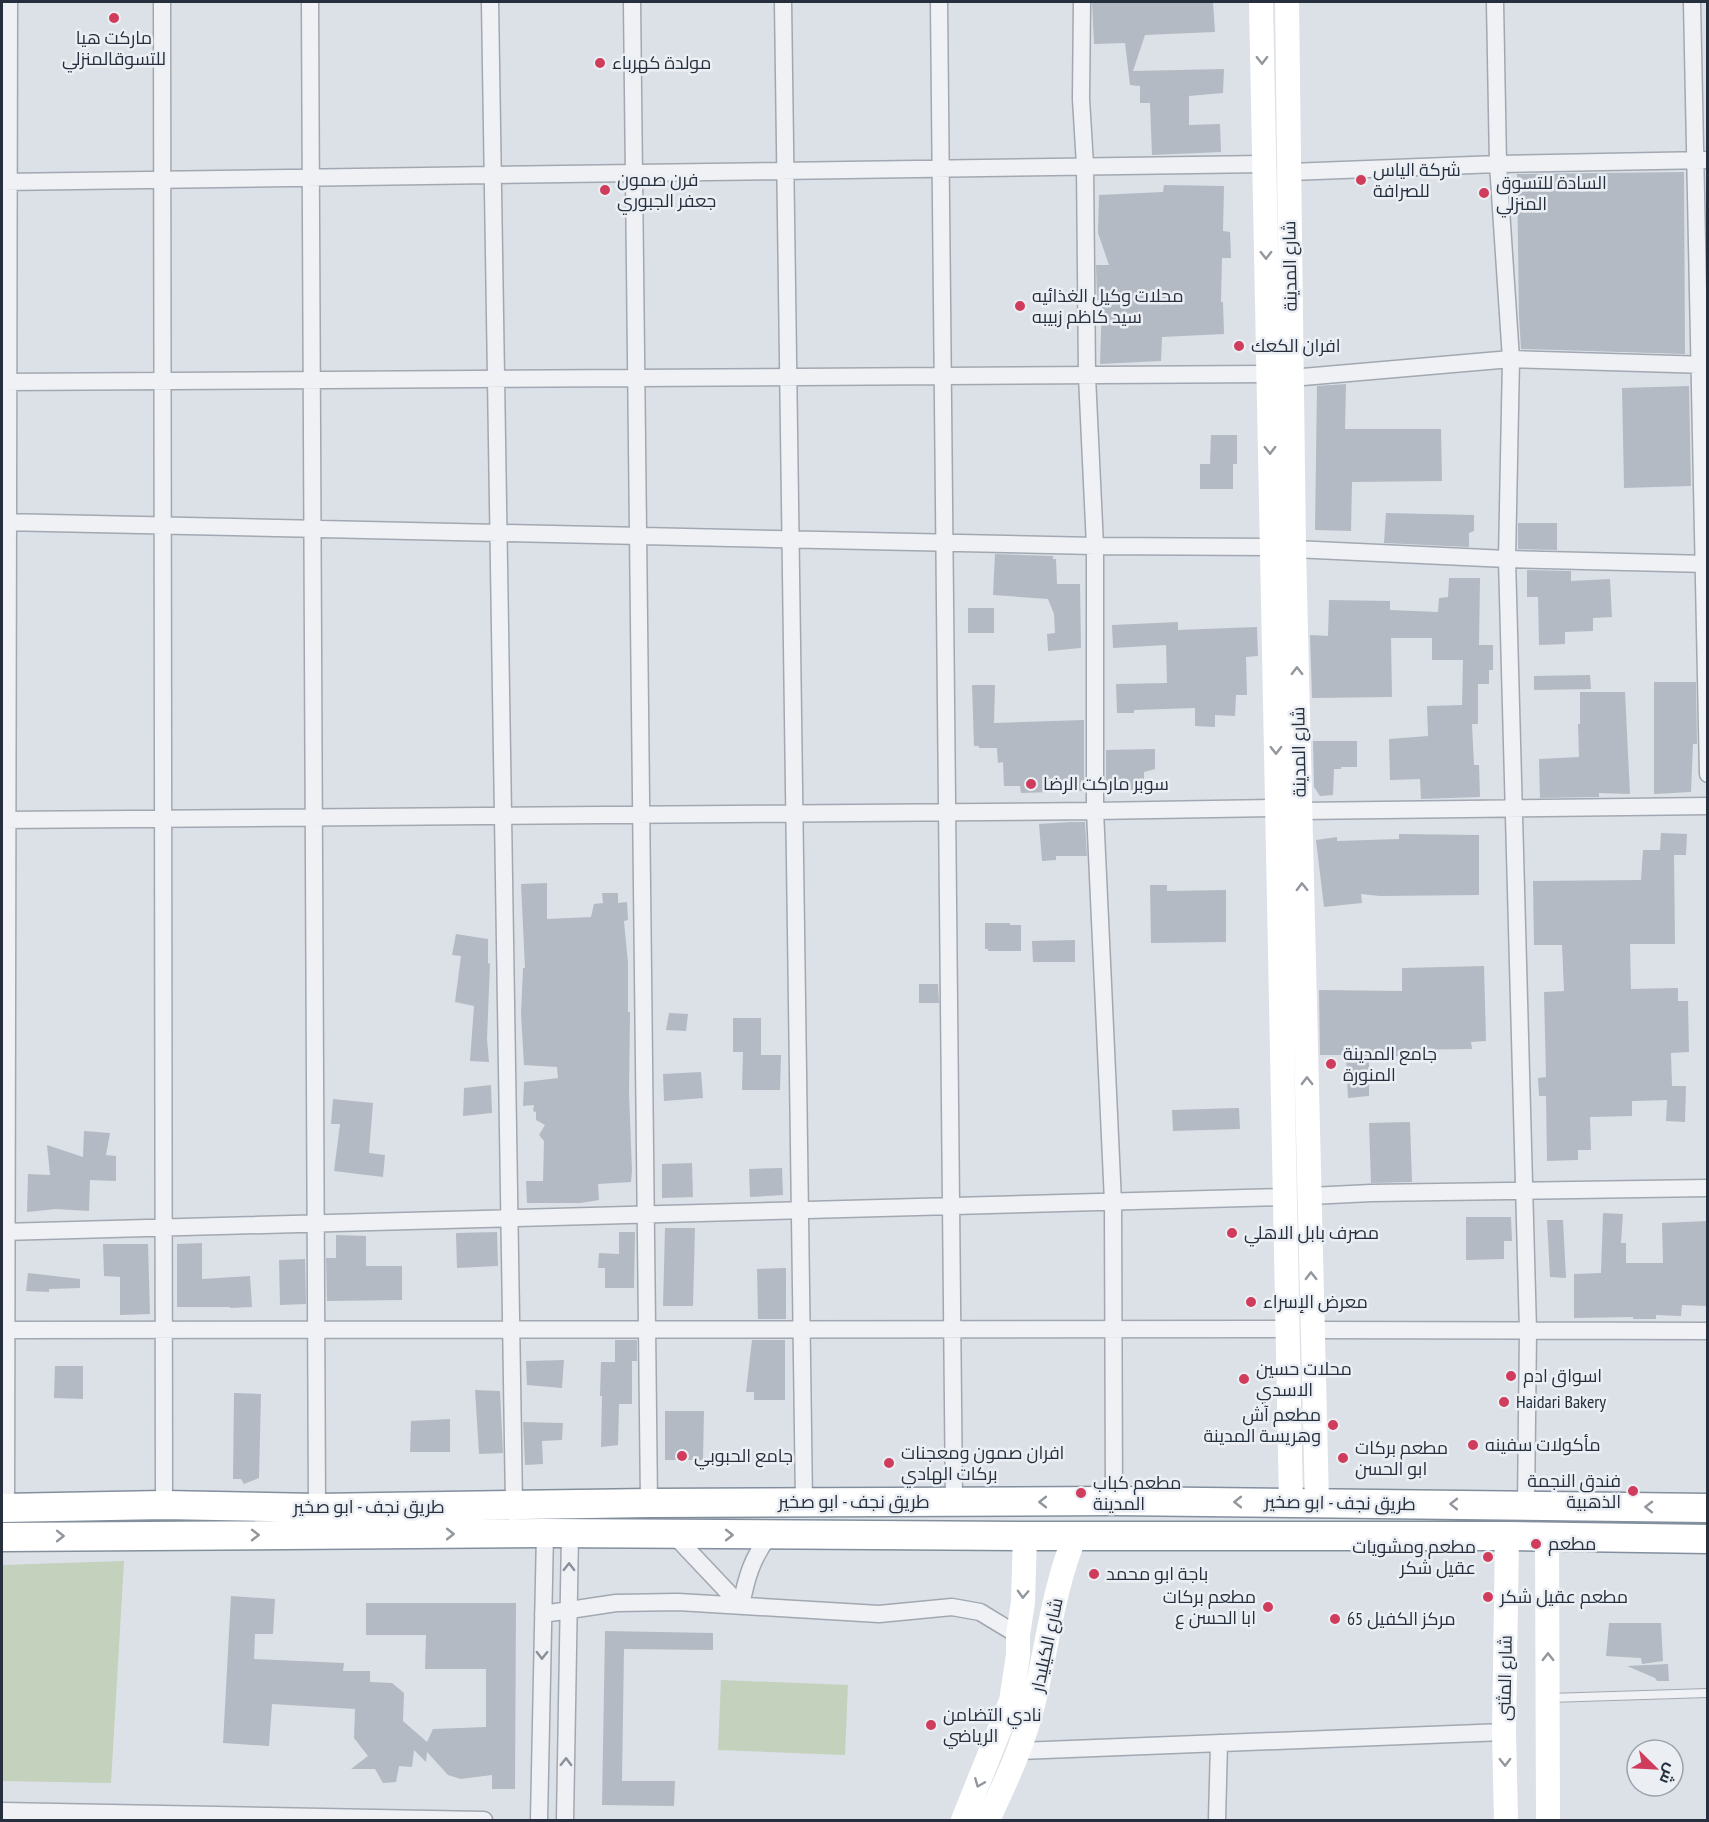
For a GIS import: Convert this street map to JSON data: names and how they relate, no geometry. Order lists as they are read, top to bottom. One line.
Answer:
{"streets":{"highway":["طريق نجف - ابو صخير"],"main road":["شارع المدينة","شارع الكيليدار","شارع المثنى"]},"crossings":[["شارع المدينة","طريق نجف - ابو صخير"],["طريق نجف - ابو صخير","شارع الكيليدار"],["طريق نجف - ابو صخير","شارع المثنى"]],"places":["ماركت هيا للتسوقالمنزلي","مولدة كهرباء","شركة الياس للصرافة","فرن صمون جعفر الجبوري","السادة للتسوق المنزلي","محلات وكيل الغذائيه سيد كاظم زبيبه","افران الكعك","سوبر ماركت الرضا","جامع المدينة المنورة","مصرف بابل الاهلي","معرض الإسراء","اسواق ادم","محلات حسين الاسدي","Haidari Bakery","مطعم آش وهريسة المدينة","مأكولات سفينه","جامع الحبوبي","مطعم بركات ابو الحسن","افران صمون ومعجنات بركات الهادي","فندق النجمة الذهبية","مطعم كباب المدينة","مطعم","مطعم ومشويات عقيل شكر","باجة ابو محمد","مطعم عقيل شكر","مطعم بركات ابا الحسن ع","مركز الكفيل 65","نادي التضامن الرياضي"],"north":"bottom right"}
